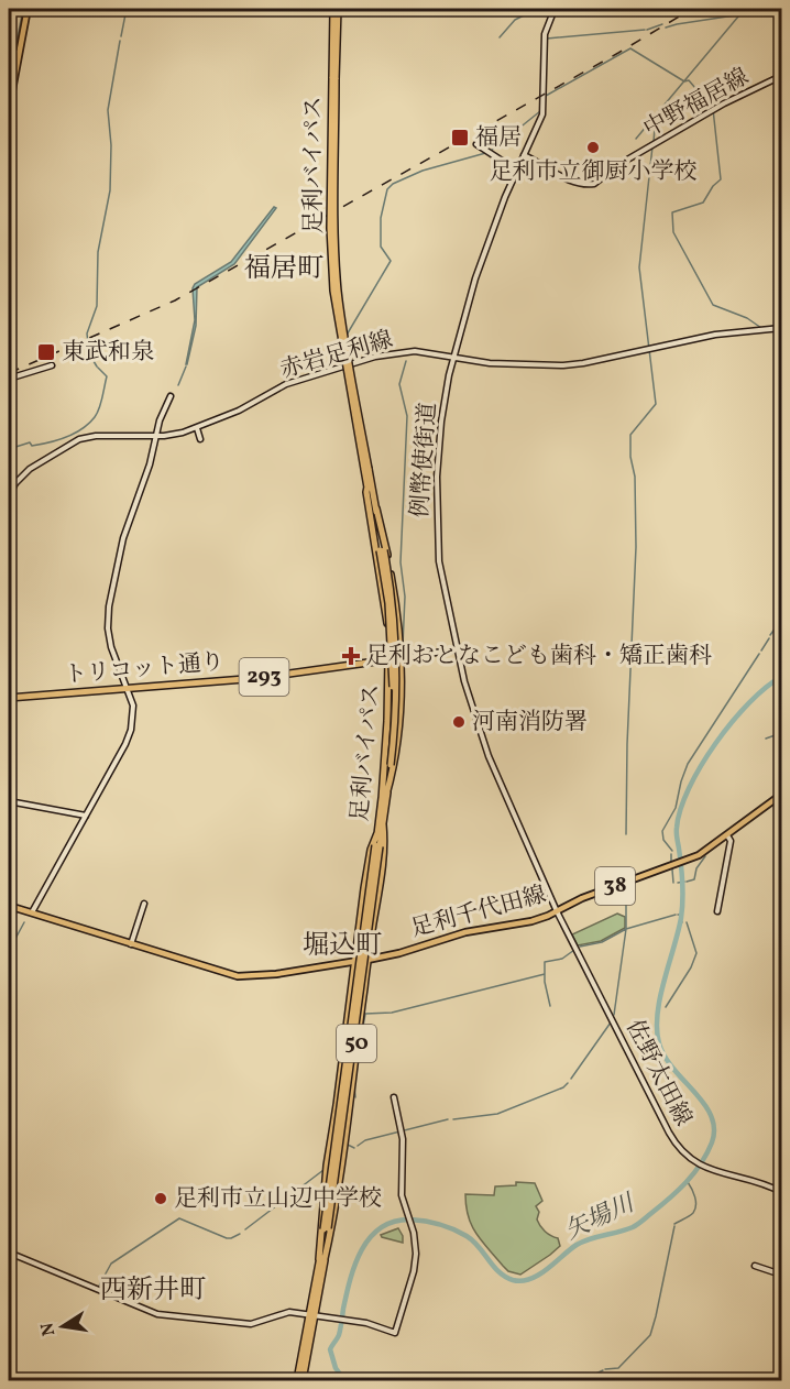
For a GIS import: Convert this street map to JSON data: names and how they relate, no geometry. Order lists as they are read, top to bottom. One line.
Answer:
{"streets":{"highway":["足利バイパス","トリコット通り","293","50"],"main road":["中野福居線","赤岩足利線","例幣使街道","38","足利千代田線","佐野太田線"]},"crossings":[["中野福居線","例幣使街道"],["足利バイパス","50"],["赤岩足利線","例幣使街道"],["例幣使街道","足利千代田線"],["例幣使街道","佐野太田線"],["トリコット通り","50"],["足利千代田線","50"],["足利千代田線","佐野太田線"]],"districts":["福居町","堀込町","西新井町"],"water":["矢場川"],"places":{"transit":["福居","東武和泉"],"other":["足利市立御厨小学校","河南消防署","足利市立山辺中学校"],"health":["足利おとなこども歯科・矯正歯科"]},"north":"left"}
